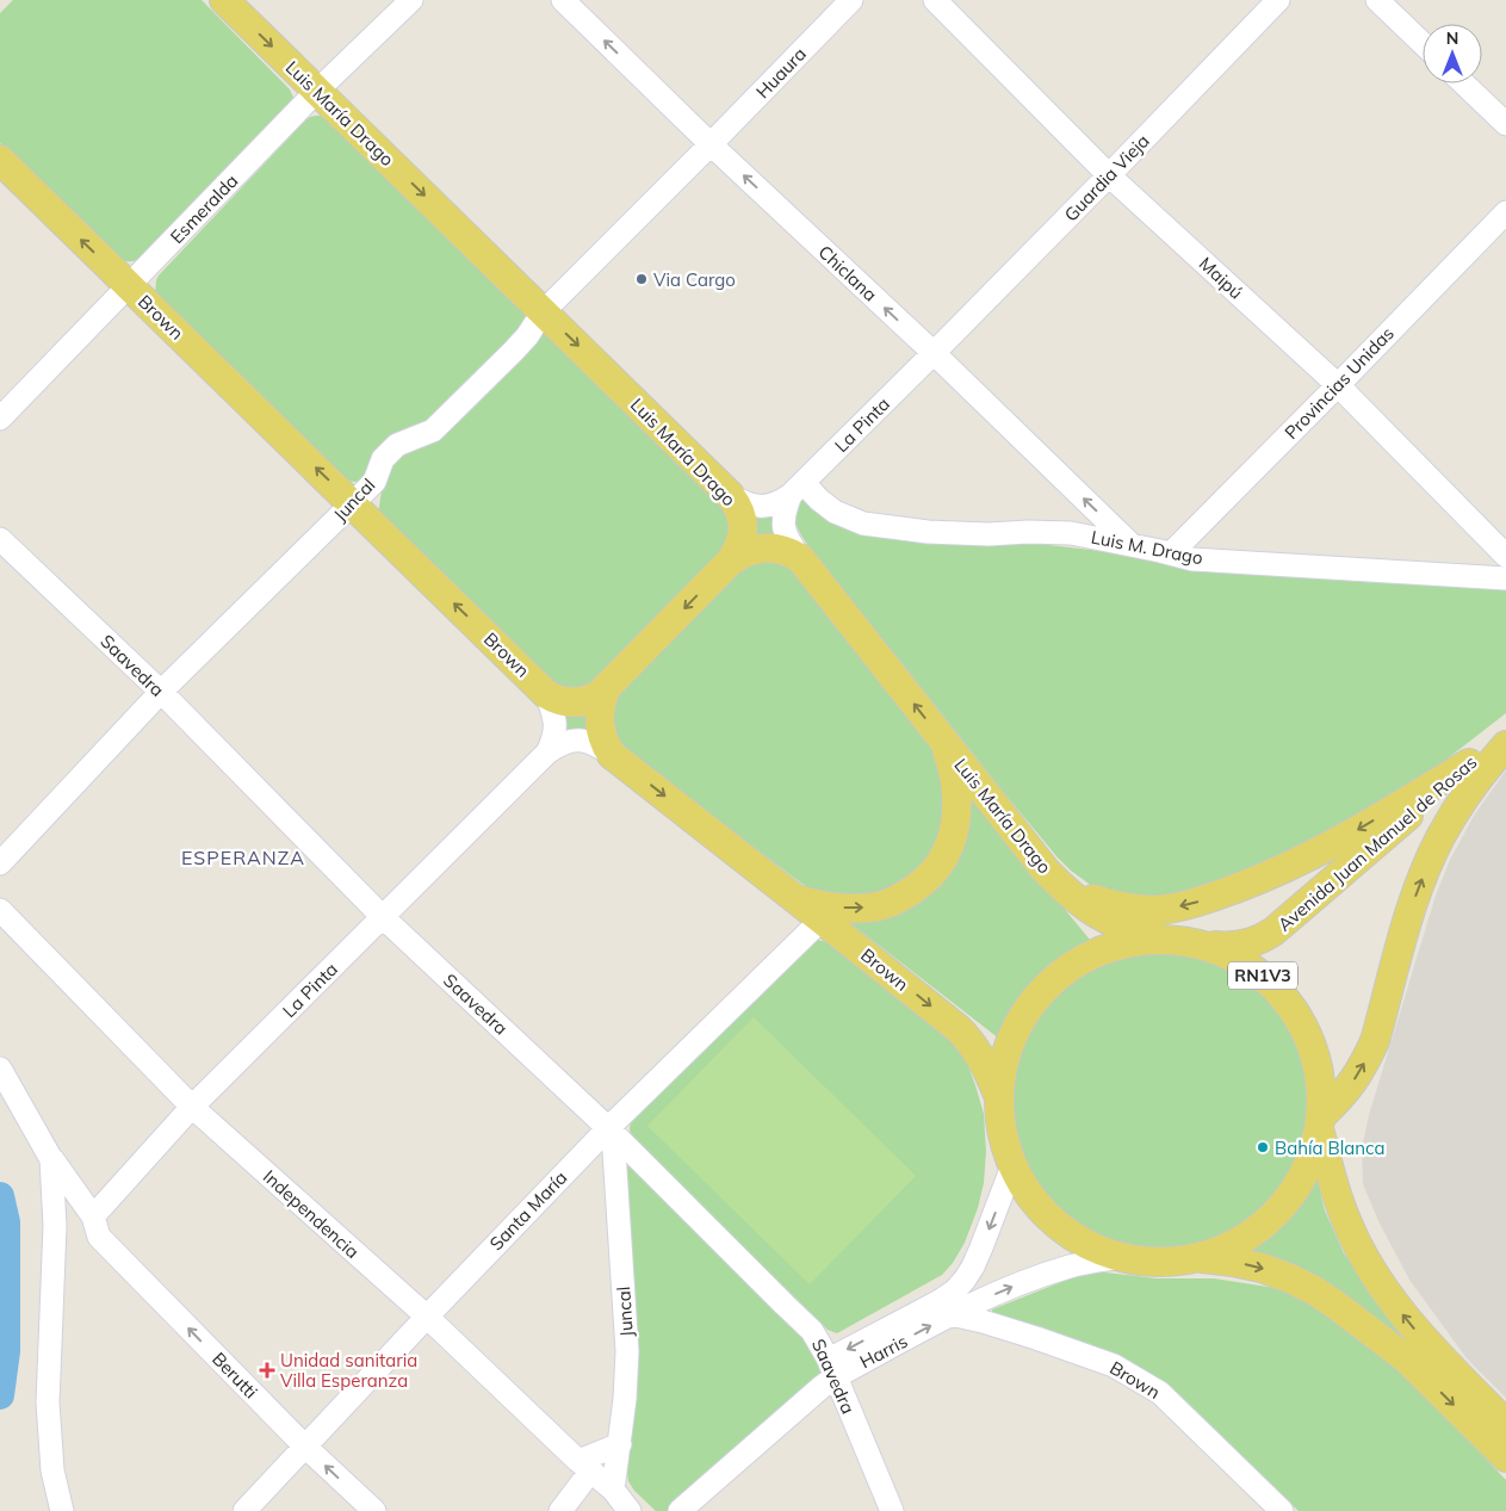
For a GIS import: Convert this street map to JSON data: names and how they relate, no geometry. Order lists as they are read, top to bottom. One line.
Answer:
{"streets":{"main road":["Luis María Drago","Brown","Avenida Juan Manuel de Rosas","RN1V3"],"street":["Huaura","Guardia Vieja","Esmeralda","Chiclana","Maipú","Provincias Unidas","La Pinta","Juncal","Luis M. Drago","Saavedra","Santa María","Independencia","Harris","Berutti"]},"crossings":[["Huaura","Chiclana"],["Huaura","Juncal"],["Luis María Drago","Esmeralda"],["Luis María Drago","La Pinta"],["Luis María Drago","Juncal"],["Luis María Drago","RN1V3"],["Guardia Vieja","Chiclana"],["Guardia Vieja","Maipú"],["Guardia Vieja","La Pinta"],["Esmeralda","Brown"],["Chiclana","La Pinta"],["Chiclana","Juncal"],["Chiclana","Luis M. Drago"],["Maipú","Provincias Unidas"],["Brown","La Pinta"],["Brown","Juncal"],["Brown","RN1V3"],["Brown","Santa María"],["Brown","Harris"],["Provincias Unidas","Luis M. Drago"],["La Pinta","Luis M. Drago"],["La Pinta","Saavedra"],["La Pinta","Independencia"],["La Pinta","Berutti"],["Juncal","Saavedra"],["Juncal","Santa María"],["Juncal","Independencia"],["Saavedra","Santa María"],["Saavedra","Harris"],["Avenida Juan Manuel de Rosas","RN1V3"],["RN1V3","Harris"],["Santa María","Independencia"],["Santa María","Berutti"]],"one_way":["Chiclana","Avenida Juan Manuel de Rosas","Berutti"],"districts":["ESPERANZA"],"places":{"other":["Via Cargo","Bahía Blanca"],"health":["Unidad sanitaria Villa Esperanza"]},"north":"top"}
